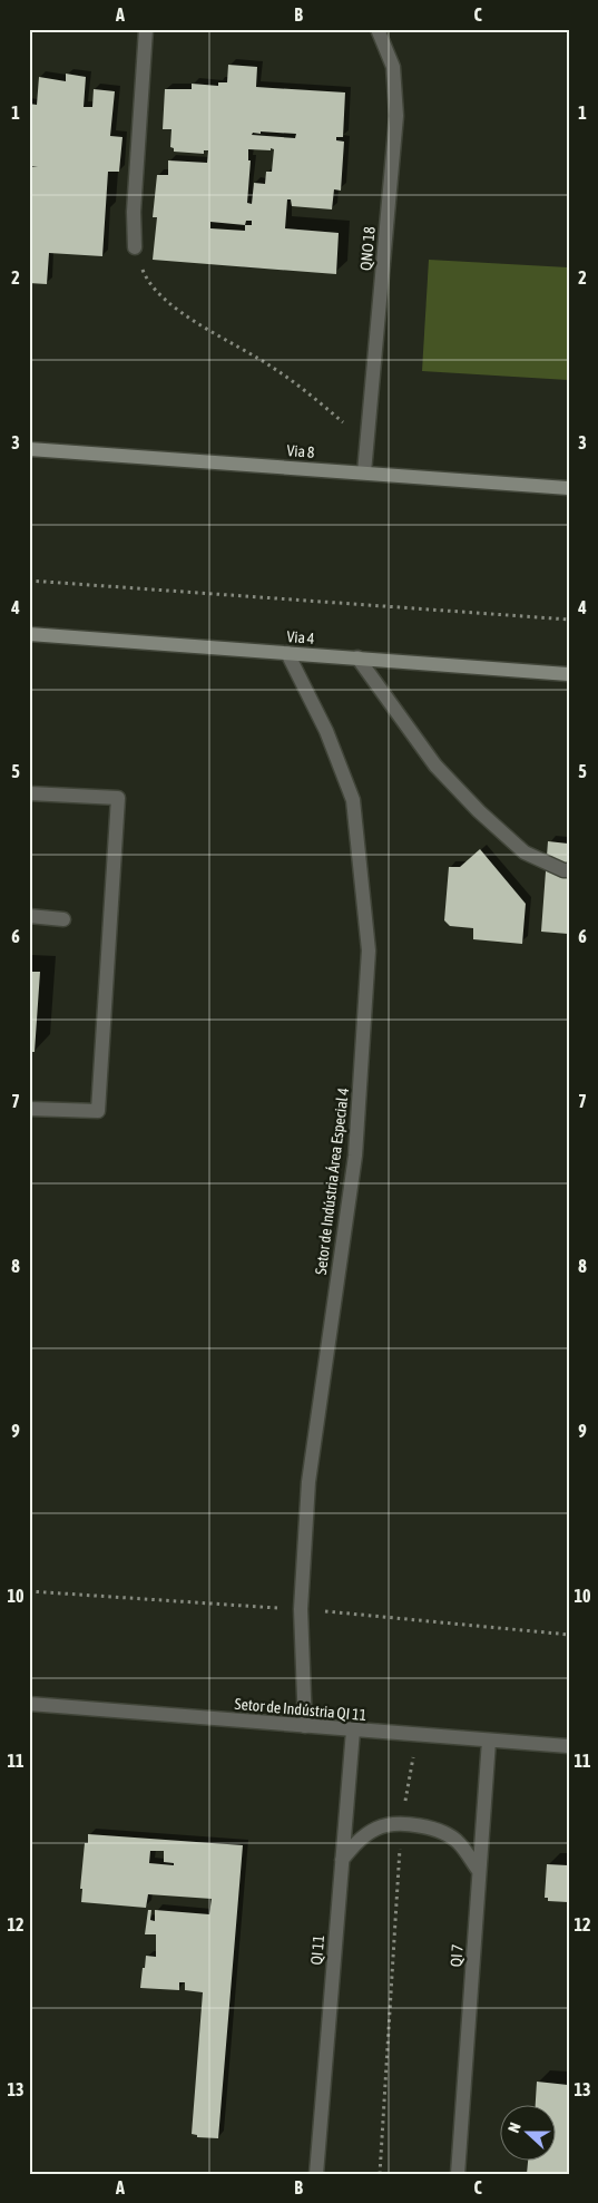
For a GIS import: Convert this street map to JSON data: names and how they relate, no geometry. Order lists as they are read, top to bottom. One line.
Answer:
{"streets":{"main road":["Via 8","Via 4"],"street":["QNO 18","Setor de Indústria Área Especial 4","Setor de Indústria QI 11","QI 11","QI 7"]},"crossings":[["QNO 18","Via 8"],["Via 4","Setor de Indústria Área Especial 4"],["Setor de Indústria Área Especial 4","Setor de Indústria QI 11"],["Setor de Indústria QI 11","QI 11"],["Setor de Indústria QI 11","QI 7"]],"north":"left","grid":{"columns":["A","B","C"],"rows":["1","2","3","4","5","6","7","8","9","10","11","12","13"]}}
